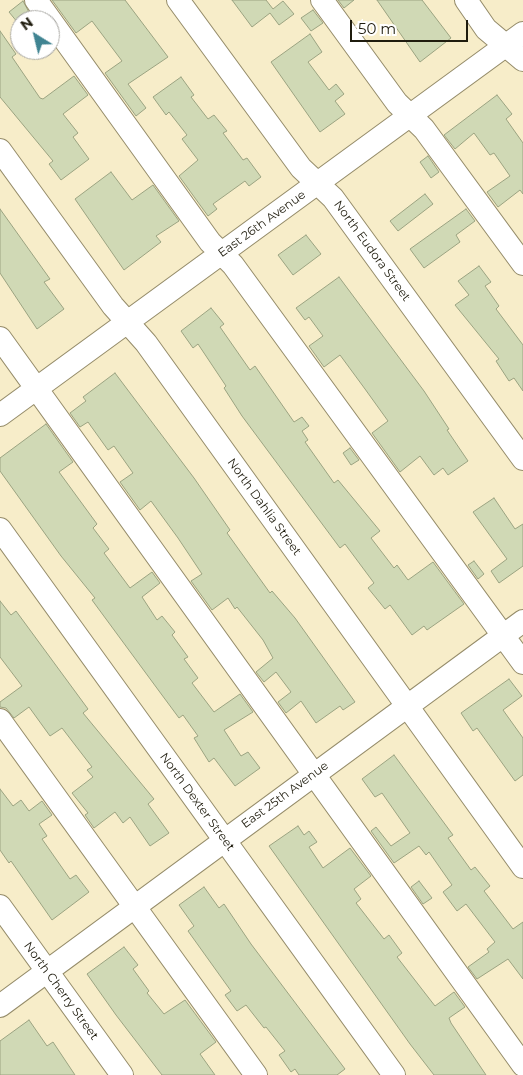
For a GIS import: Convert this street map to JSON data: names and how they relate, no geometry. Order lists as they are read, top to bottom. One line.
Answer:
{"streets":{"street":["East 26th Avenue","North Eudora Street","North Dahlia Street","East 25th Avenue","North Dexter Street","North Cherry Street"]},"crossings":[["East 26th Avenue","North Eudora Street"],["East 26th Avenue","North Dahlia Street"],["North Dahlia Street","East 25th Avenue"],["East 25th Avenue","North Dexter Street"],["East 25th Avenue","North Cherry Street"]],"scale_bar":"50 m","north":"top left"}
